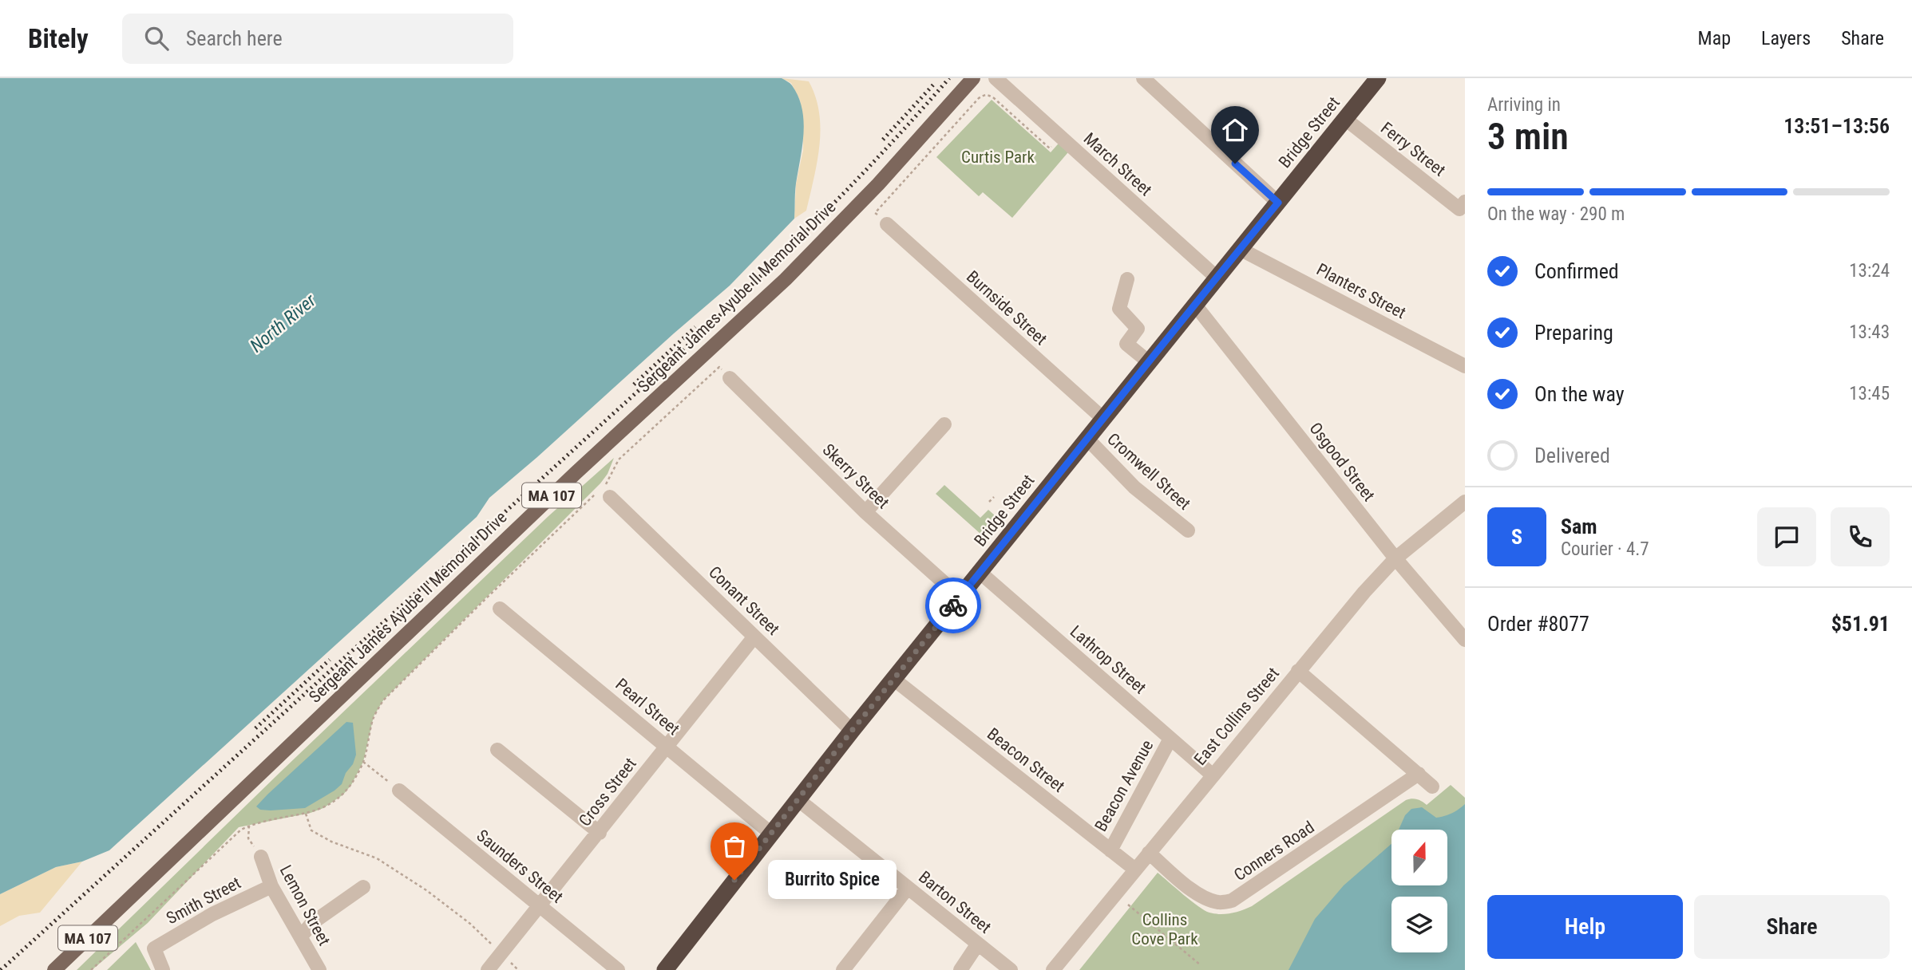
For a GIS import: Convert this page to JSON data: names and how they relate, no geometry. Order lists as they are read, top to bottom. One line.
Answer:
{"streets":{"highway":["Bridge Street"],"main road":["Sergeant James Ayube II Memorial Drive","MA 107"],"street":["Ferry Street","March Street","Planters Street","Burnside Street","Osgood Street","Cromwell Street","Skerry Street","Conant Street","Lathrop Street","Pearl Street","East Collins Street","Beacon Street","Beacon Avenue","Cross Street","Conners Road","Saunders Street","Smith Street","Barton Street","Lemon Street"]},"crossings":[["Bridge Street","Ferry Street"],["Bridge Street","March Street"],["Bridge Street","Planters Street"],["Bridge Street","Burnside Street"],["Bridge Street","Osgood Street"],["Bridge Street","Cromwell Street"],["Bridge Street","Skerry Street"],["Bridge Street","Conant Street"],["Bridge Street","Lathrop Street"],["Bridge Street","Pearl Street"],["Bridge Street","Beacon Street"],["Bridge Street","Barton Street"],["Osgood Street","East Collins Street"],["Conant Street","Cross Street"],["Lathrop Street","East Collins Street"],["Lathrop Street","Beacon Avenue"],["Pearl Street","Cross Street"],["East Collins Street","Beacon Street"],["East Collins Street","Conners Road"],["Beacon Street","Beacon Avenue"],["Cross Street","Saunders Street"],["Smith Street","Lemon Street"]],"water":["North River"],"parks":["Curtis Park","Collins Cove Park"],"places":["Burrito Spice"],"north":"top","page":{"header":"Bitely","search":"Search here","nav":["Map","Layers","Share"],"heading":["3 min","Arriving in","13:51–13:56"],"panel":["Sam","Courier · 4.7","Order #8077","$51.91"],"bar":"On the way · 290 m","list":[["Confirmed","13:24"],["Preparing","13:43"],["On the way","13:45"],"Delivered"],"round":"S","bubble":"Burrito Spice","buttons":["Help","Share"]}}
